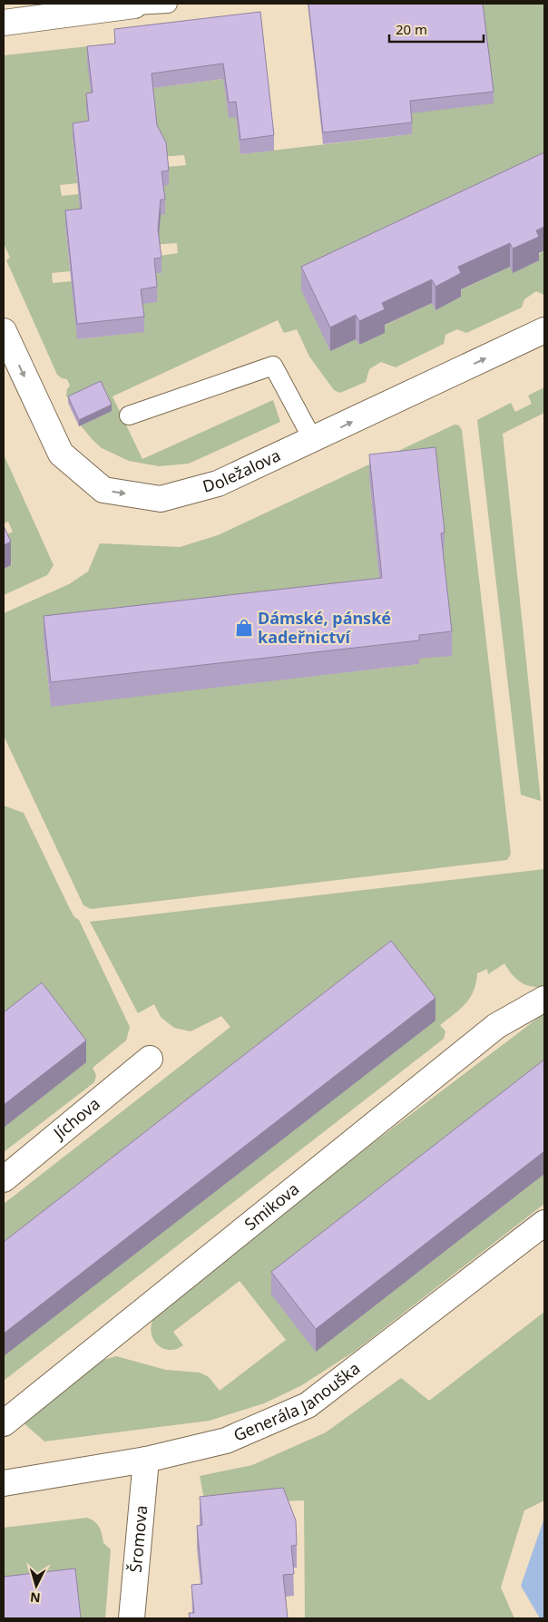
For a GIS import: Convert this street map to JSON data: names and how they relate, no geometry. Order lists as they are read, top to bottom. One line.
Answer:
{"streets":{"street":["Doležalova","Jíchova","Smikova","Generála Janouška","Šromova"]},"crossings":[["Generála Janouška","Šromova"]],"one_way":["Doležalova"],"places":{"shop":["Dámské, pánské kadeřnictví"]},"scale_bar":"20 m","north":"bottom"}
